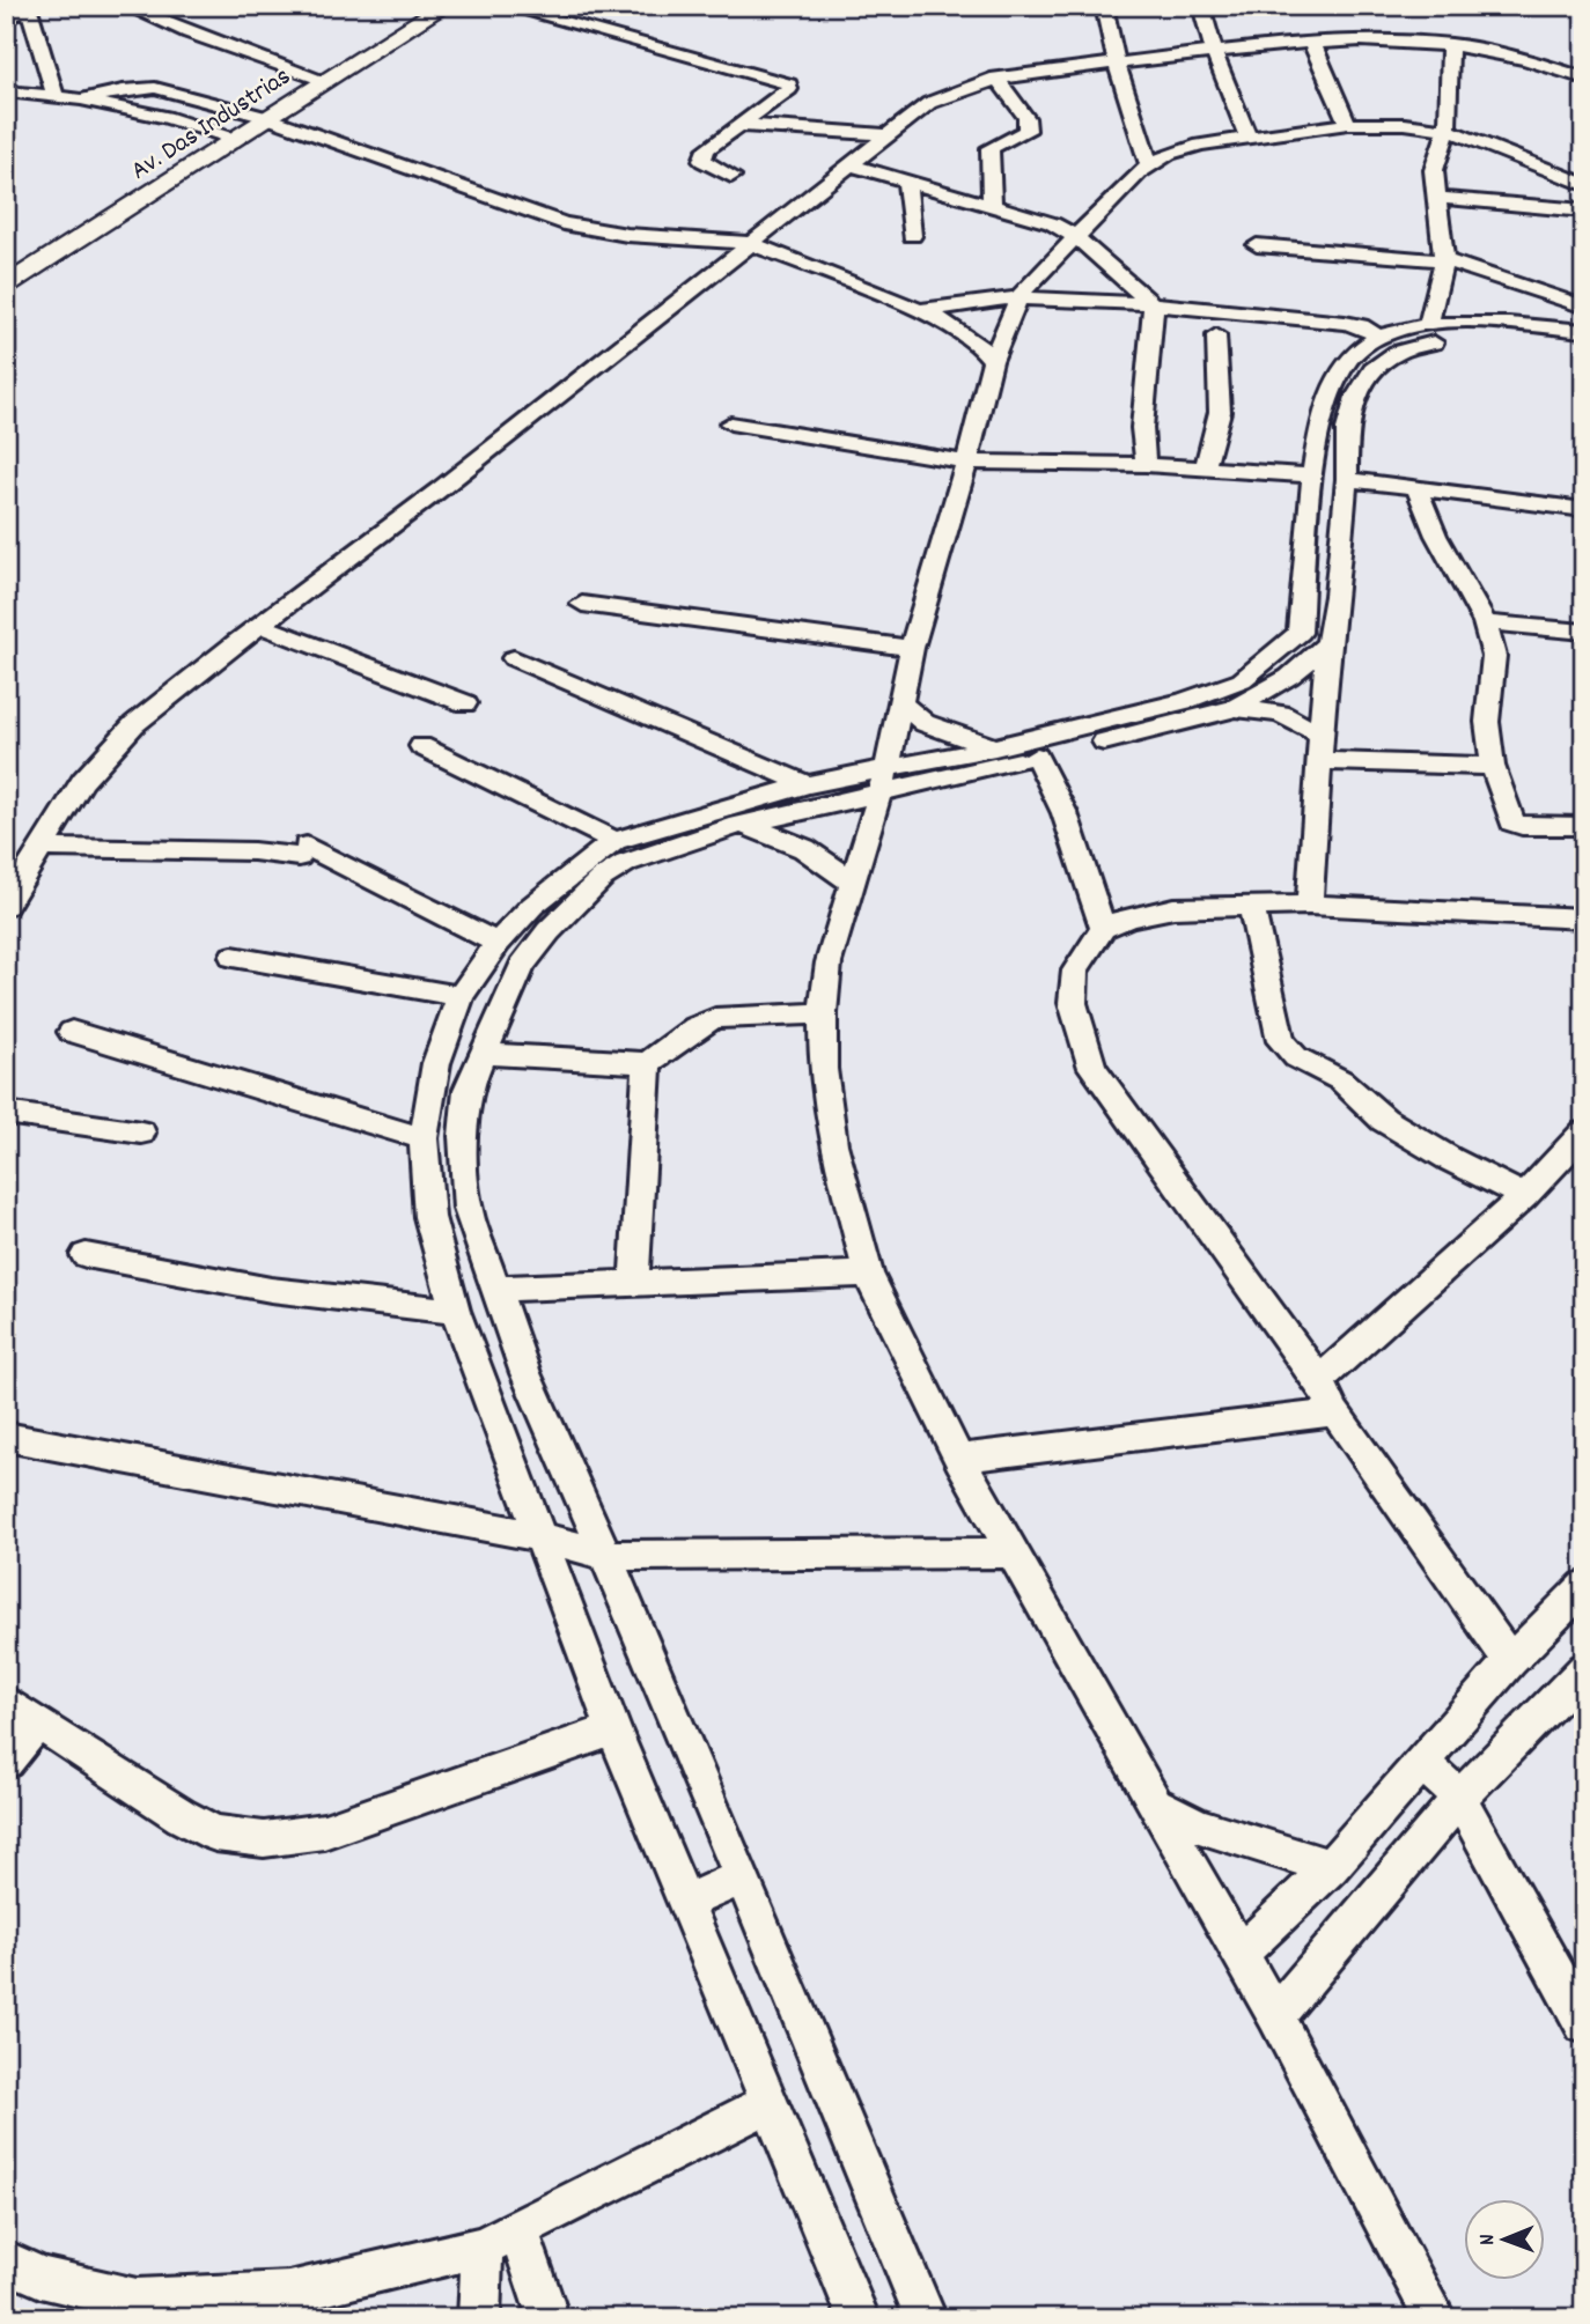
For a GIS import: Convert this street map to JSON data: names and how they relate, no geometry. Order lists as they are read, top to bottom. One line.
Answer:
{"streets":{"main road":["Av. Das Industrias"]},"north":"left"}
